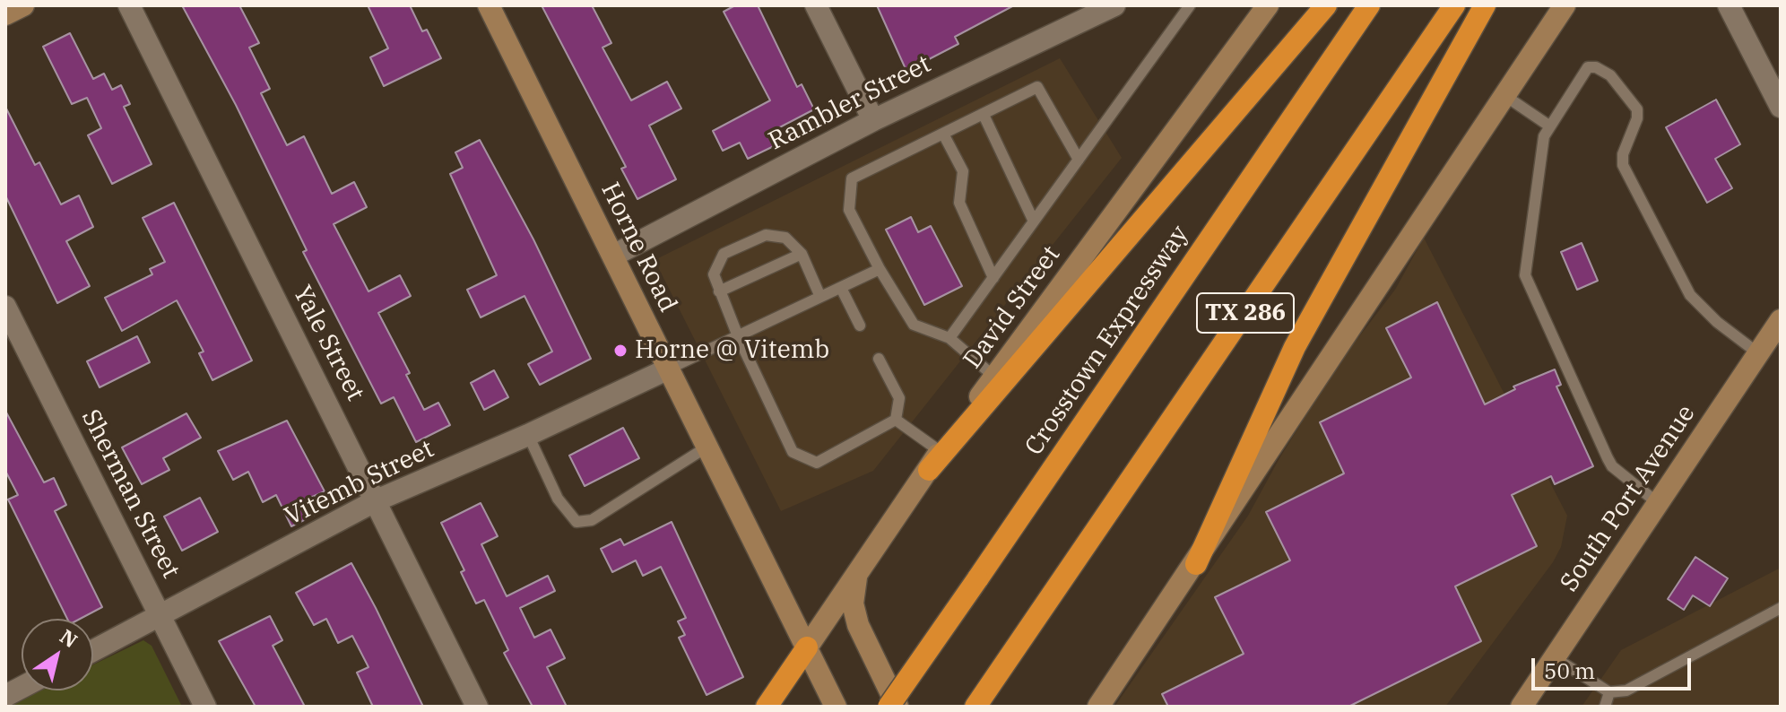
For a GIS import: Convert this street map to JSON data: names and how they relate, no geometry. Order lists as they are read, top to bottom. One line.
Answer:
{"streets":{"highway":["TX 286","Crosstown Expressway"],"main road":["Horne Road","David Street","South Port Avenue"],"street":["Rambler Street","Yale Street","Vitemb Street","Sherman Street"]},"crossings":[["Rambler Street","Horne Road"],["Horne Road","David Street"],["Horne Road","Vitemb Street"],["Yale Street","Vitemb Street"],["Vitemb Street","Sherman Street"]],"places":["Horne @ Vitemb"],"scale_bar":"50 m","north":"top right"}
